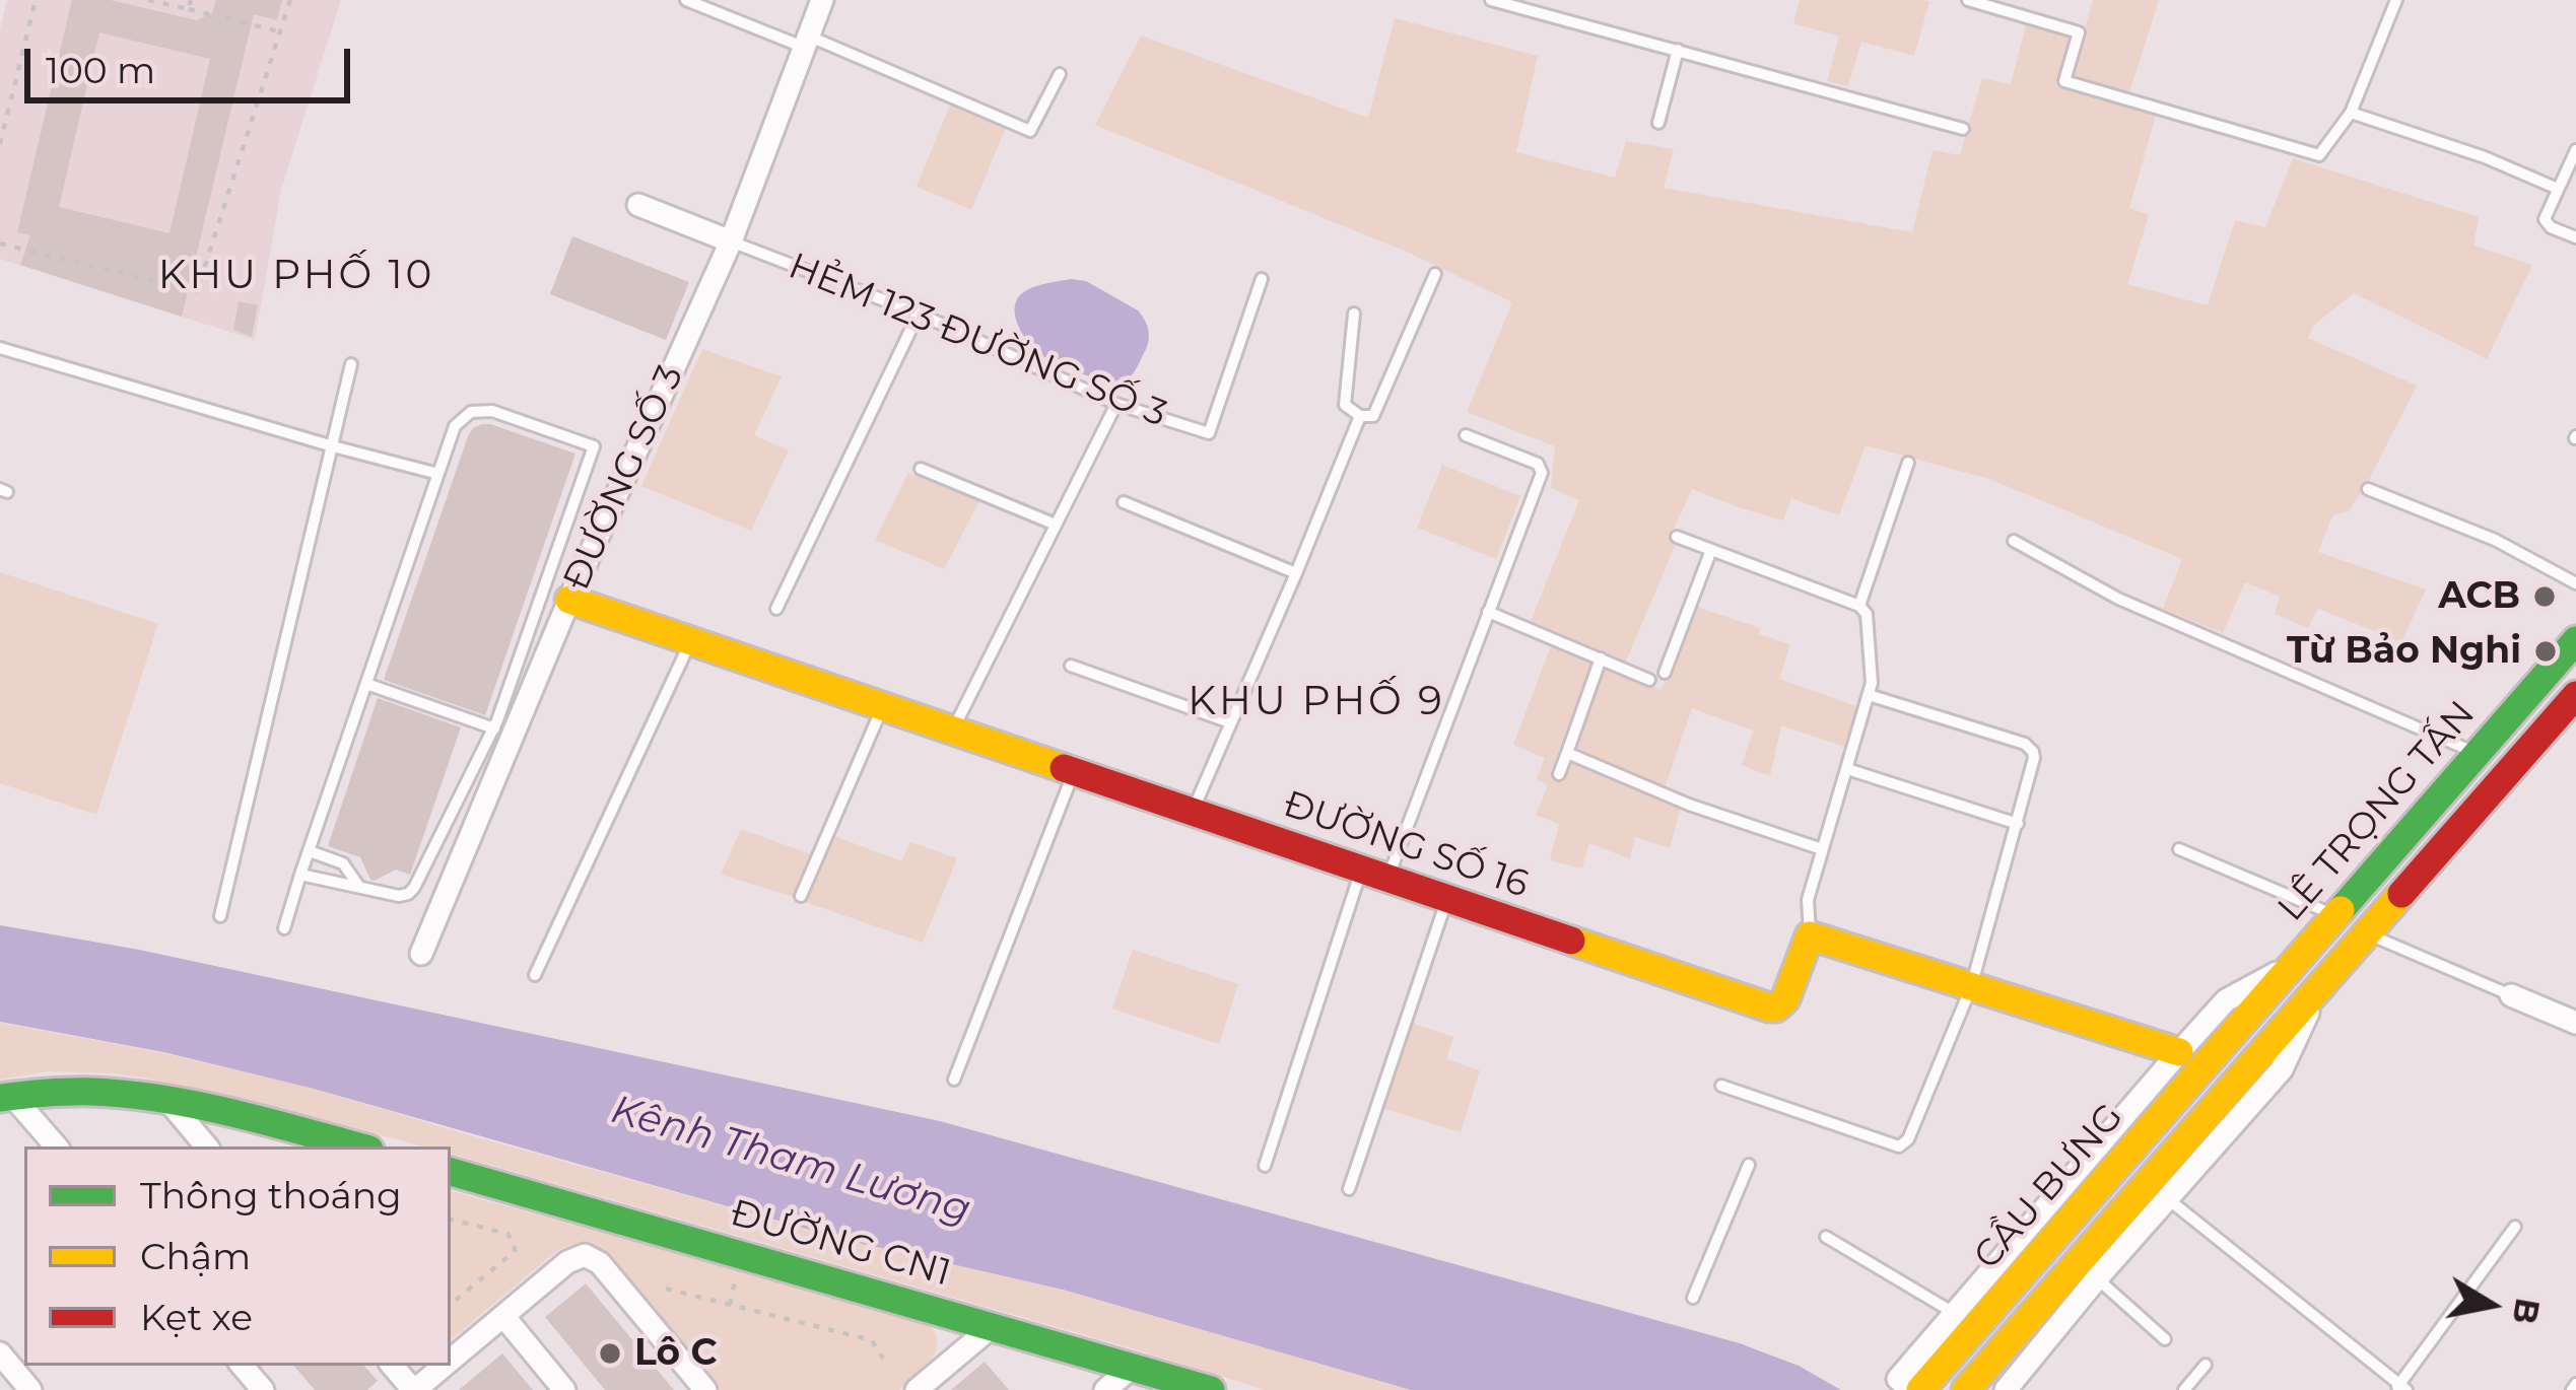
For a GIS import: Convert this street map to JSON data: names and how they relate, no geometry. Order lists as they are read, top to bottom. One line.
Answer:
{"streets":{"street":["ĐƯỜNG SỐ 3","LÊ TRỌNG TẤN","ĐƯỜNG SỐ 16","CẦU BƯNG","ĐƯỜNG CN1"],"lane":["HẺM 123 ĐƯỜNG SỐ 3"]},"crossings":[["HẺM 123 ĐƯỜNG SỐ 3","ĐƯỜNG SỐ 3"],["ĐƯỜNG SỐ 3","ĐƯỜNG SỐ 16"],["LÊ TRỌNG TẤN","CẦU BƯNG"]],"districts":["KHU PHỐ 10","KHU PHỐ 9"],"water":["Kênh Tham Lương"],"places":["ACB","Từ Bảo Nghi","Lô C"],"legend":["Thông thoáng","Chậm","Kẹt xe"],"scale_bar":"100 m","north":"right"}
